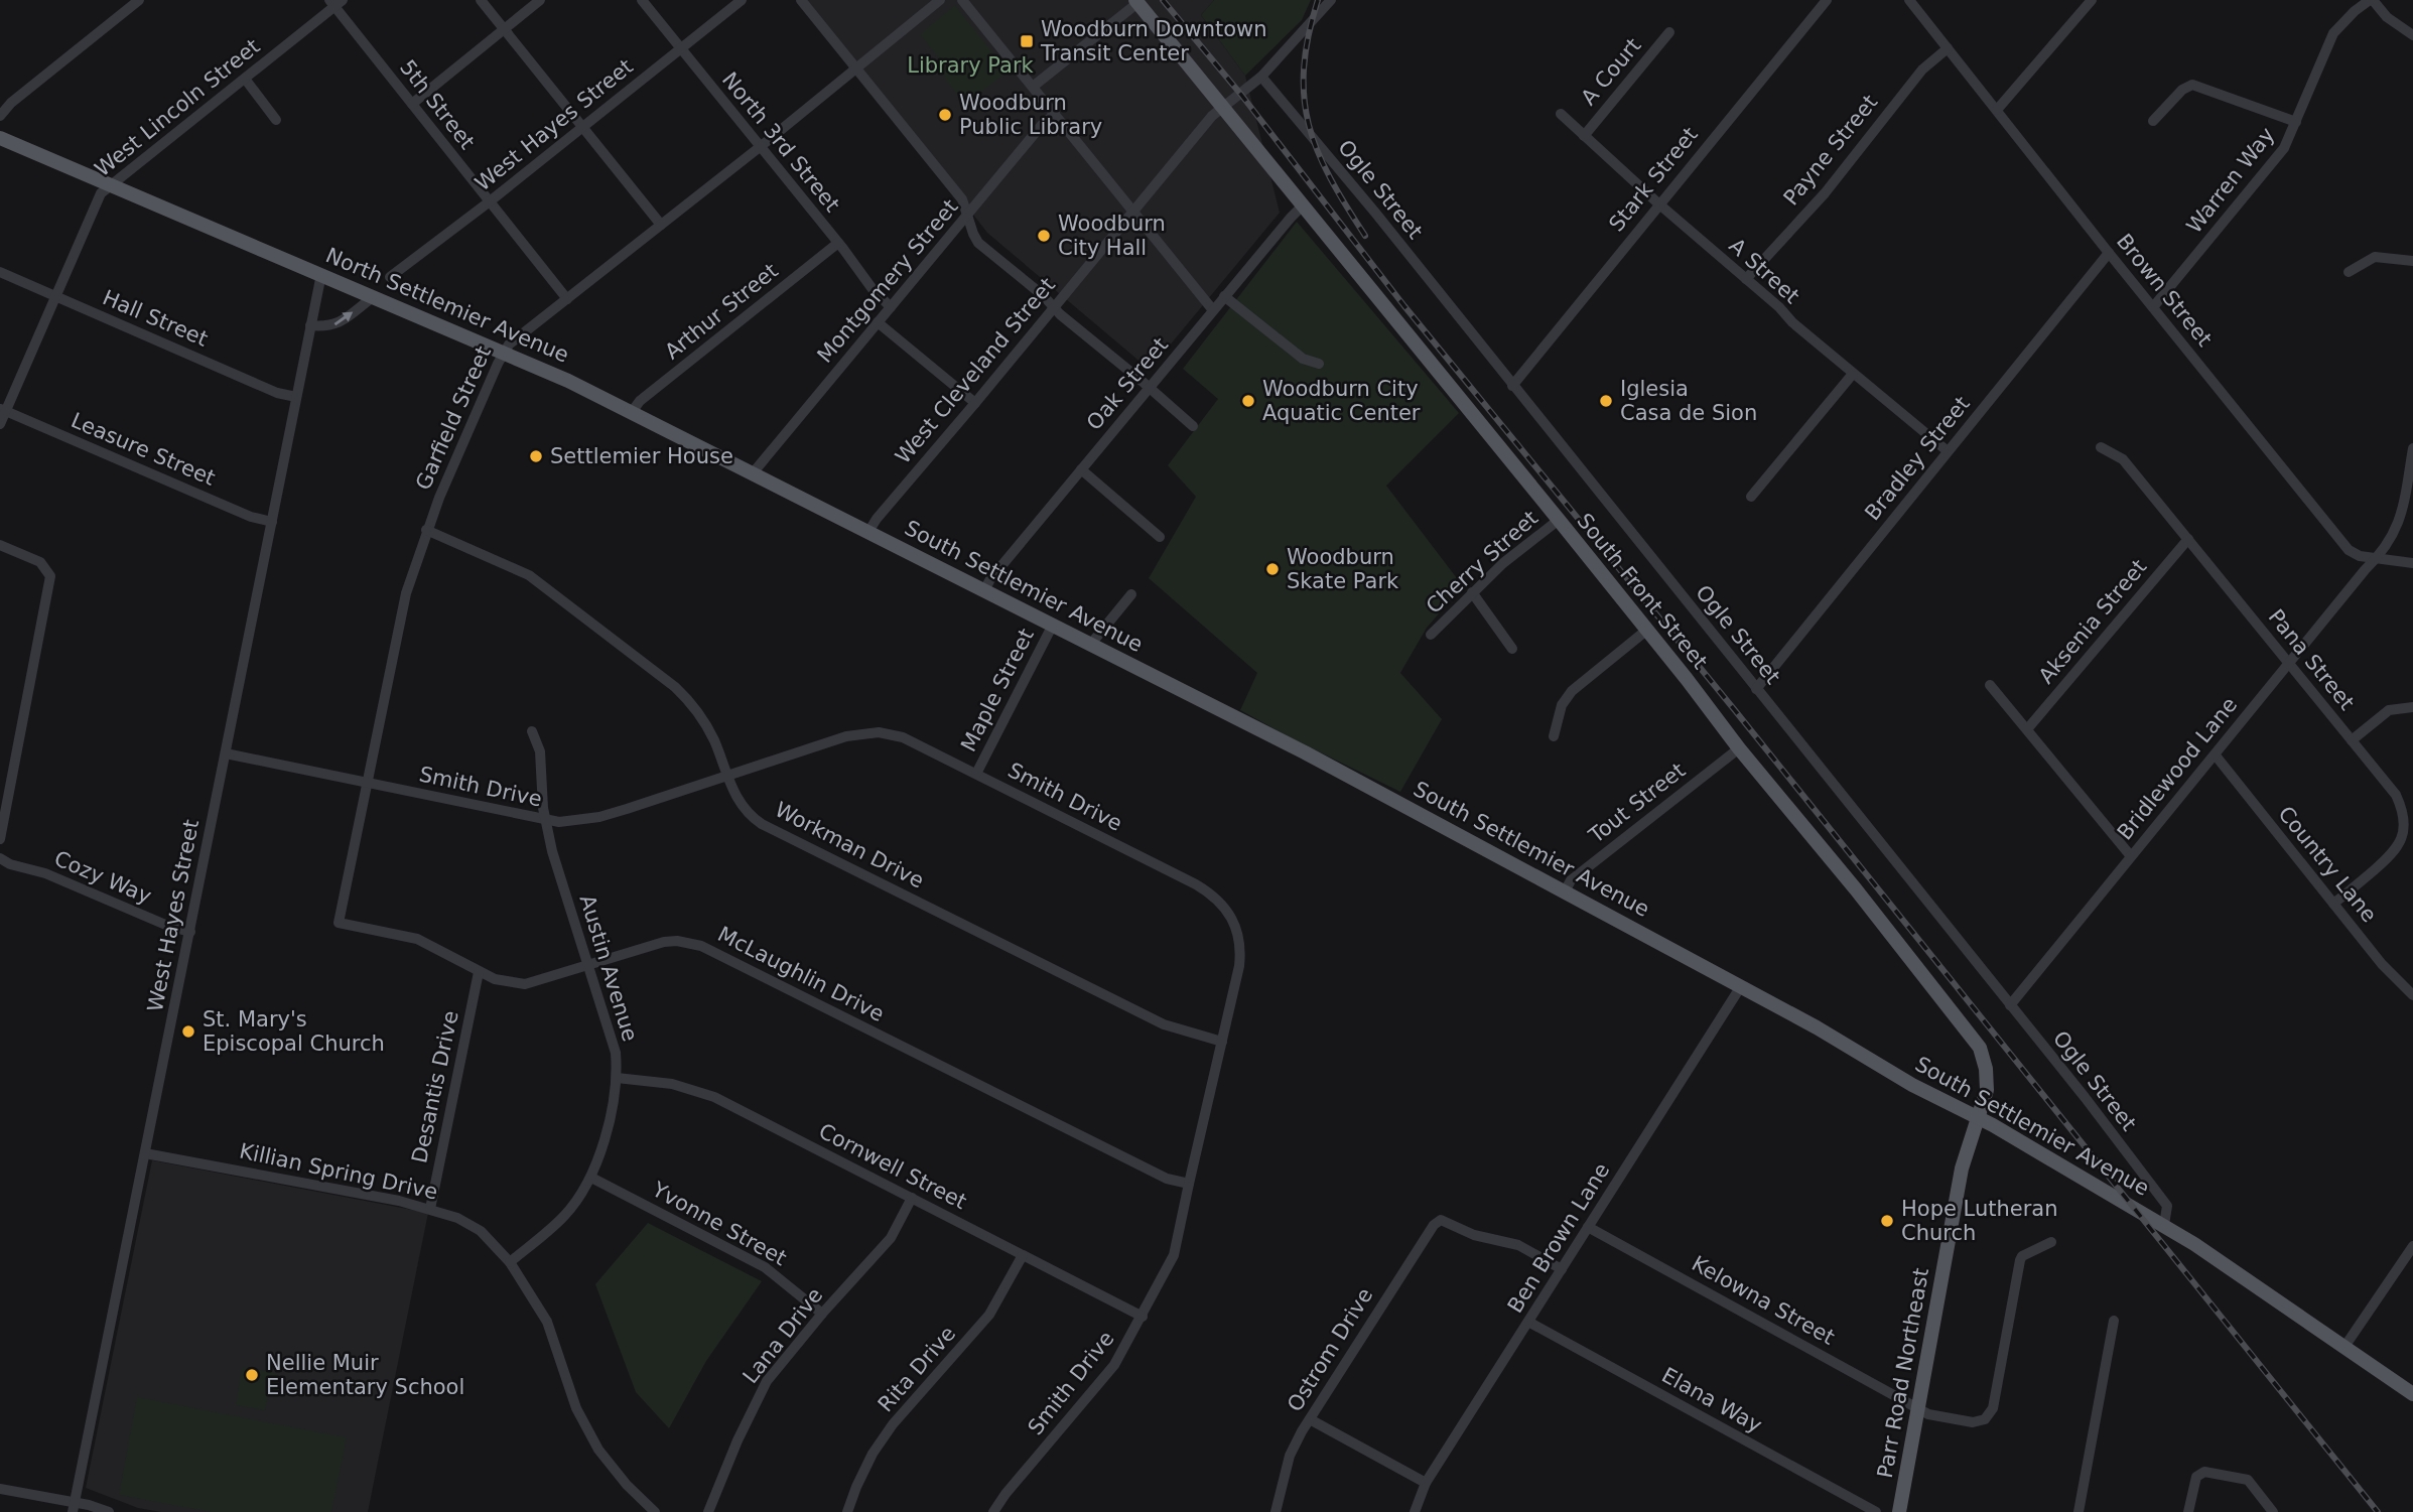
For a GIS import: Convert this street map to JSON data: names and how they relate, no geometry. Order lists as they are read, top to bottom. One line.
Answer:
{"streets":{"main road":["North Settlemier Avenue","South Settlemier Avenue","South Front Street","Parr Road Northeast"],"street":["A Court","5th Street","West Lincoln Street","West Hayes Street","North 3rd Street","Payne Street","Stark Street","Warren Way","Ogle Street","A Street","Montgomery Street","Brown Street","Arthur Street","Hall Street","West Cleveland Street","Oak Street","Garfield Street","Leasure Street","Bradley Street","Cherry Street","Aksenia Street","Pana Street","Maple Street","Bridlewood Lane","Smith Drive","Tout Street","Workman Drive","Country Lane","Cozy Way","Austin Avenue","McLaughlin Drive","Desantis Drive","Cornwell Street","Killian Spring Drive","Yvonne Street","Ben Brown Lane","Kelowna Street","Lana Drive","Ostrom Drive","Rita Drive","Elana Way"]},"crossings":[["A Court","A Street"],["5th Street","West Lincoln Street"],["5th Street","West Hayes Street"],["5th Street","Garfield Street"],["West Lincoln Street","North Settlemier Avenue"],["West Lincoln Street","Hall Street"],["West Lincoln Street","Leasure Street"],["West Hayes Street","North 3rd Street"],["West Hayes Street","North Settlemier Avenue"],["West Hayes Street","Hall Street"],["West Hayes Street","Leasure Street"],["West Hayes Street","Smith Drive"],["West Hayes Street","Cozy Way"],["West Hayes Street","Killian Spring Drive"],["North 3rd Street","Montgomery Street"],["North 3rd Street","Arthur Street"],["North 3rd Street","Garfield Street"],["Payne Street","A Street"],["Payne Street","Brown Street"],["Stark Street","Ogle Street"],["Stark Street","A Street"],["Warren Way","Brown Street"],["Ogle Street","West Cleveland Street"],["Ogle Street","Bradley Street"],["Ogle Street","South Settlemier Avenue"],["Ogle Street","Bridlewood Lane"],["A Street","Bradley Street"],["Montgomery Street","North Settlemier Avenue"],["Brown Street","Bradley Street"],["Brown Street","Bridlewood Lane"],["North Settlemier Avenue","Arthur Street"],["North Settlemier Avenue","West Cleveland Street"],["North Settlemier Avenue","Garfield Street"],["North Settlemier Avenue","South Settlemier Avenue"],["West Cleveland Street","South Settlemier Avenue"],["West Cleveland Street","South Front Street"],["Oak Street","South Settlemier Avenue"],["Oak Street","South Front Street"],["Garfield Street","Smith Drive"],["Garfield Street","Workman Drive"],["Garfield Street","McLaughlin Drive"],["Cherry Street","South Front Street"],["South Settlemier Avenue","South Front Street"],["South Settlemier Avenue","Maple Street"],["South Settlemier Avenue","Tout Street"],["South Settlemier Avenue","Ben Brown Lane"],["South Settlemier Avenue","Parr Road Northeast"],["South Front Street","Tout Street"],["South Front Street","Parr Road Northeast"],["Aksenia Street","Pana Street"],["Pana Street","Bridlewood Lane"],["Pana Street","Country Lane"],["Maple Street","Smith Drive"],["Bridlewood Lane","Country Lane"],["Smith Drive","Workman Drive"],["Smith Drive","Austin Avenue"],["Smith Drive","McLaughlin Drive"],["Smith Drive","Cornwell Street"],["Austin Avenue","McLaughlin Drive"],["Austin Avenue","Cornwell Street"],["Austin Avenue","Killian Spring Drive"],["Austin Avenue","Yvonne Street"],["McLaughlin Drive","Desantis Drive"],["Desantis Drive","Killian Spring Drive"],["Cornwell Street","Lana Drive"],["Cornwell Street","Rita Drive"],["Yvonne Street","Lana Drive"],["Ben Brown Lane","Kelowna Street"],["Ben Brown Lane","Ostrom Drive"],["Ben Brown Lane","Elana Way"],["Kelowna Street","Parr Road Northeast"]],"parks":["Library Park"],"places":{"transit":["Woodburn Downtown Transit Center"],"other":["Woodburn Public Library","Woodburn City Hall","Woodburn City Aquatic Center","Iglesia Casa de Sion","Settlemier House","Woodburn Skate Park","St. Mary's Episcopal Church","Hope Lutheran Church","Nellie Muir Elementary School"]}}
